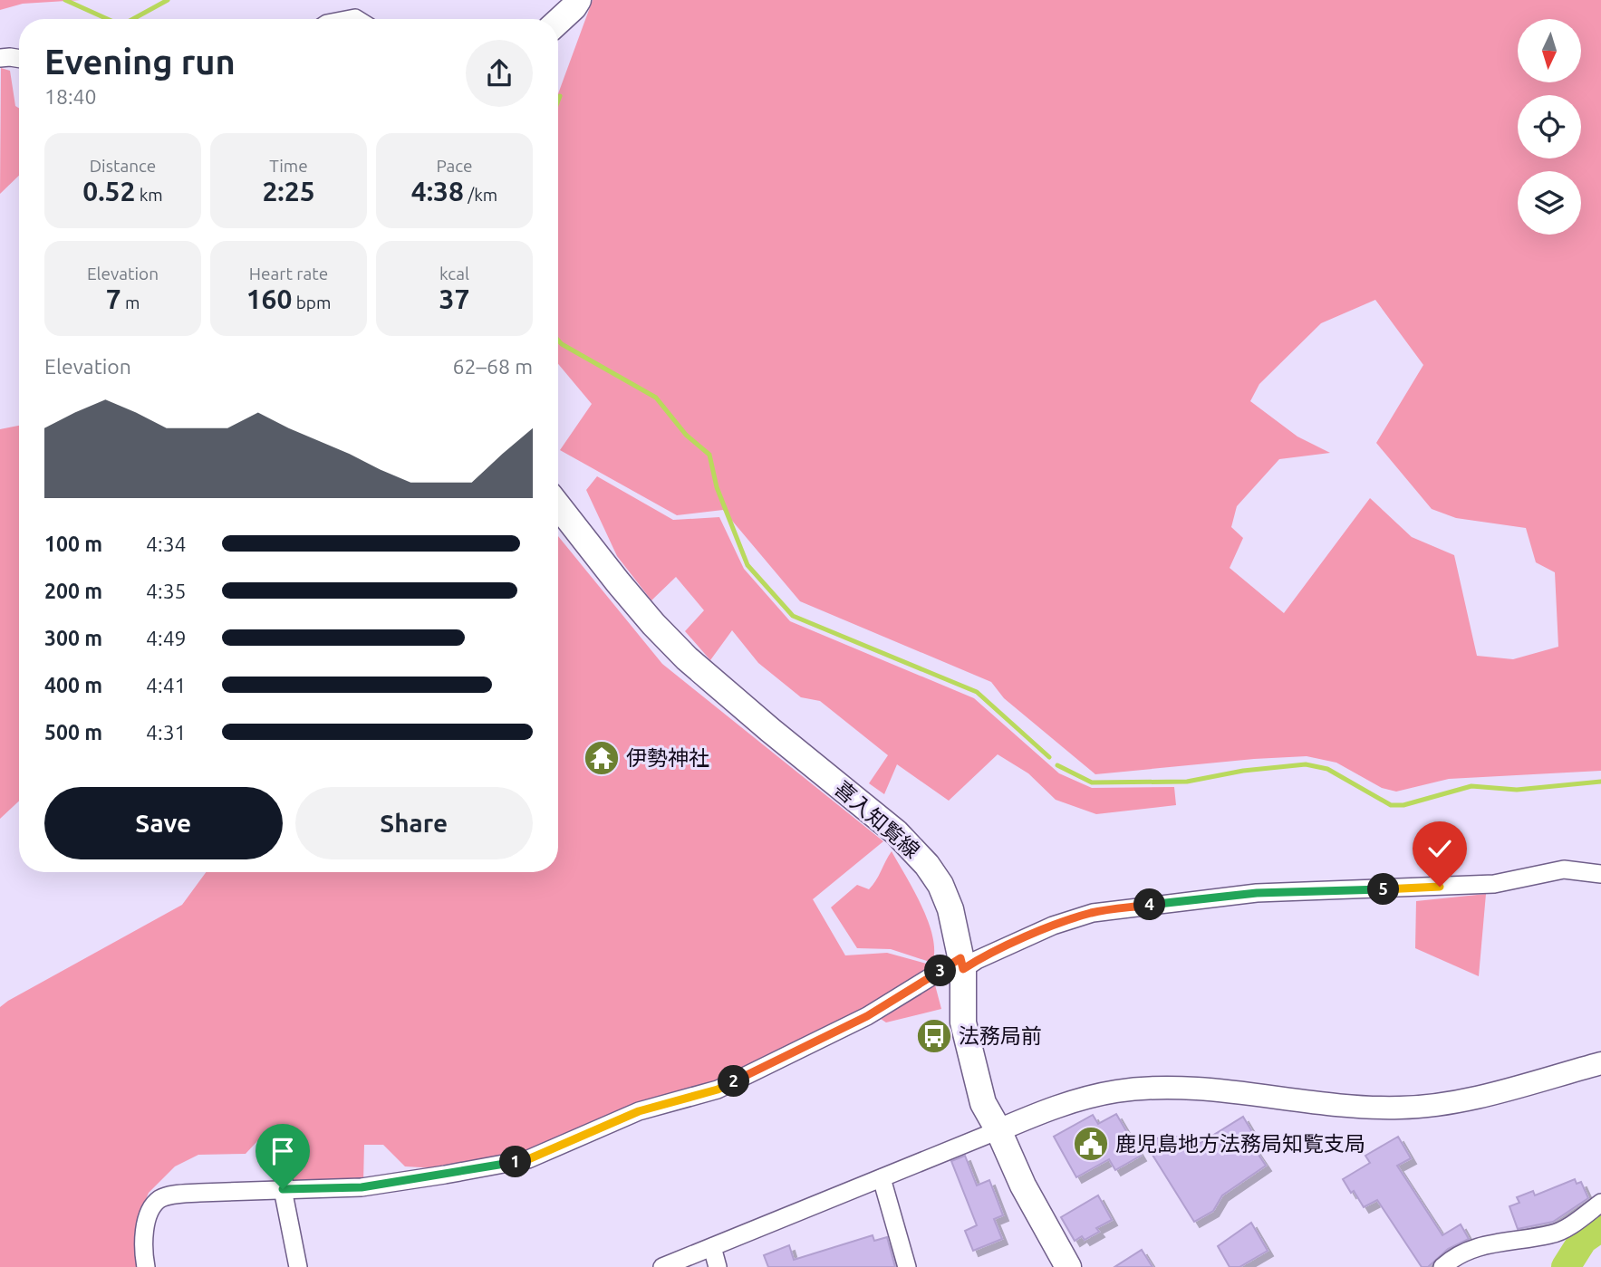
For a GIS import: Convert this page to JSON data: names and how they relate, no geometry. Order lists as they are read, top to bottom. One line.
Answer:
{"streets":{"main road":["喜入知覧線"]},"places":{"temple":["伊勢神社"],"bus stop":["法務局前"],"public building":["鹿児島地方法務局知覧支局"]},"north":"bottom","page":{"heading":["Evening run","18:40"],"stats":[["Distance","0.52 km"],["Time","2:25"],["Pace","4:38 /km"],["Elevation","7 m"],["Heart rate","160 bpm"],["kcal","37"]],"chart":["Elevation","62–68 m"],"list":[{"name":"100 m","note":"4:34"},{"name":"200 m","note":"4:35"},{"name":"300 m","note":"4:49"},{"name":"400 m","note":"4:41"},{"name":"500 m","note":"4:31"}],"buttons":["Save","Share"],"pins":["5","4","3","2","1"]}}
